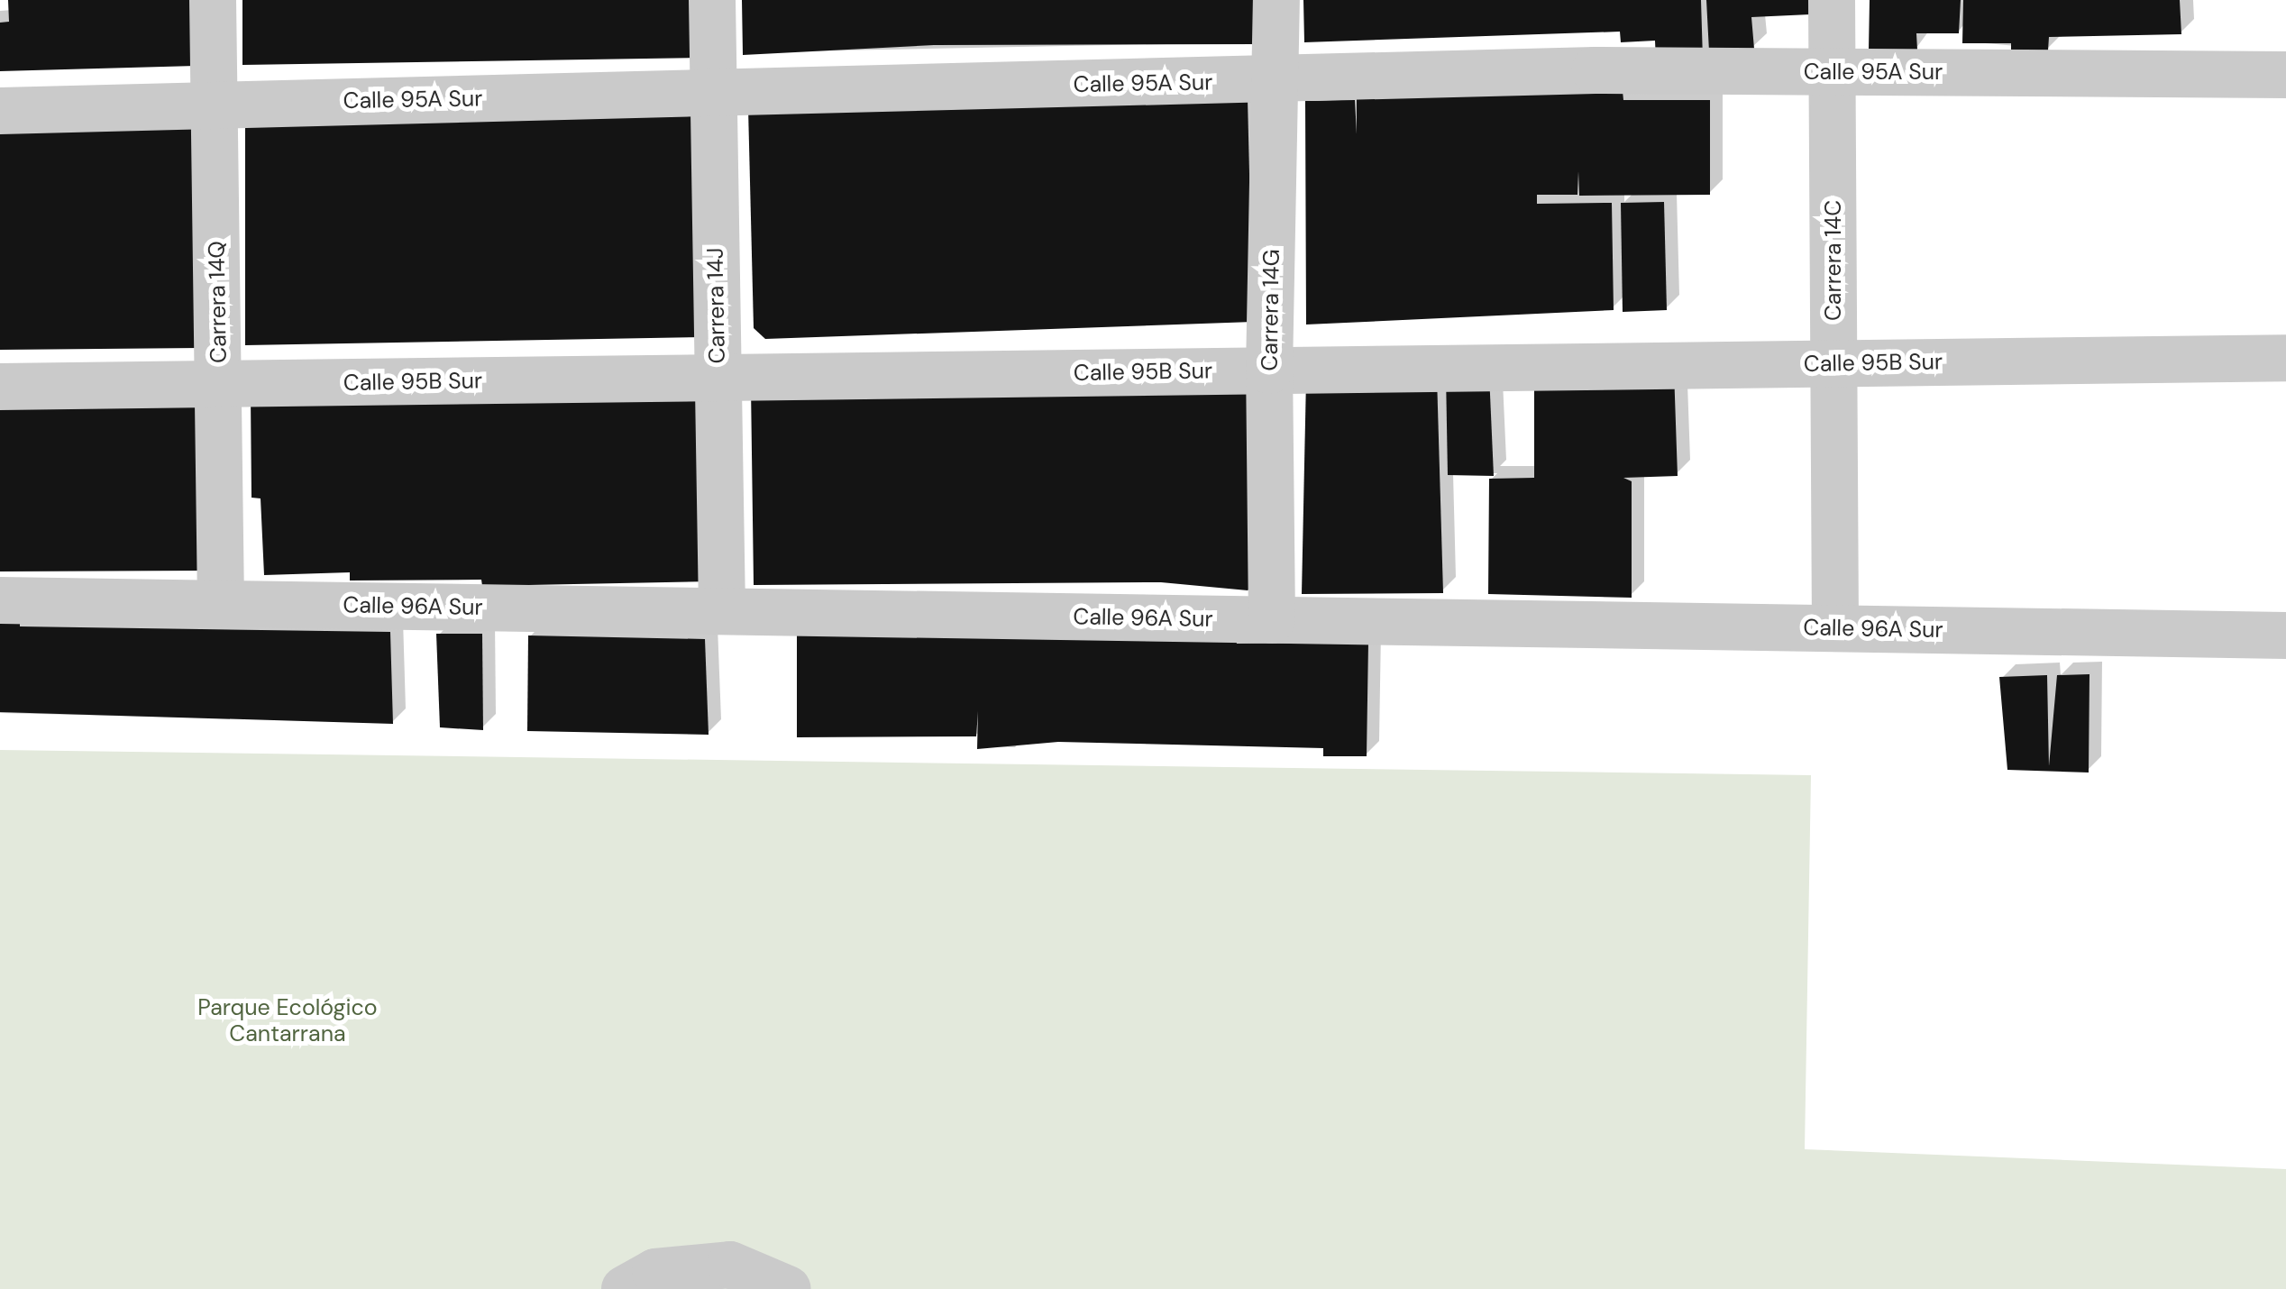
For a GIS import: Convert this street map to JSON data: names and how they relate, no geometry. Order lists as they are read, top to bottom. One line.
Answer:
{"streets":{"street":["Calle 95A Sur","Carrera 14C","Carrera 14Q","Carrera 14J","Carrera 14G","Calle 95B Sur","Calle 96A Sur"]},"crossings":[["Calle 95A Sur","Carrera 14C"],["Calle 95A Sur","Carrera 14Q"],["Calle 95A Sur","Carrera 14J"],["Calle 95A Sur","Carrera 14G"],["Carrera 14C","Calle 95B Sur"],["Carrera 14C","Calle 96A Sur"],["Carrera 14Q","Calle 95B Sur"],["Carrera 14Q","Calle 96A Sur"],["Carrera 14J","Calle 95B Sur"],["Carrera 14J","Calle 96A Sur"],["Carrera 14G","Calle 95B Sur"],["Carrera 14G","Calle 96A Sur"]],"parks":["Parque Ecológico Cantarrana"]}
